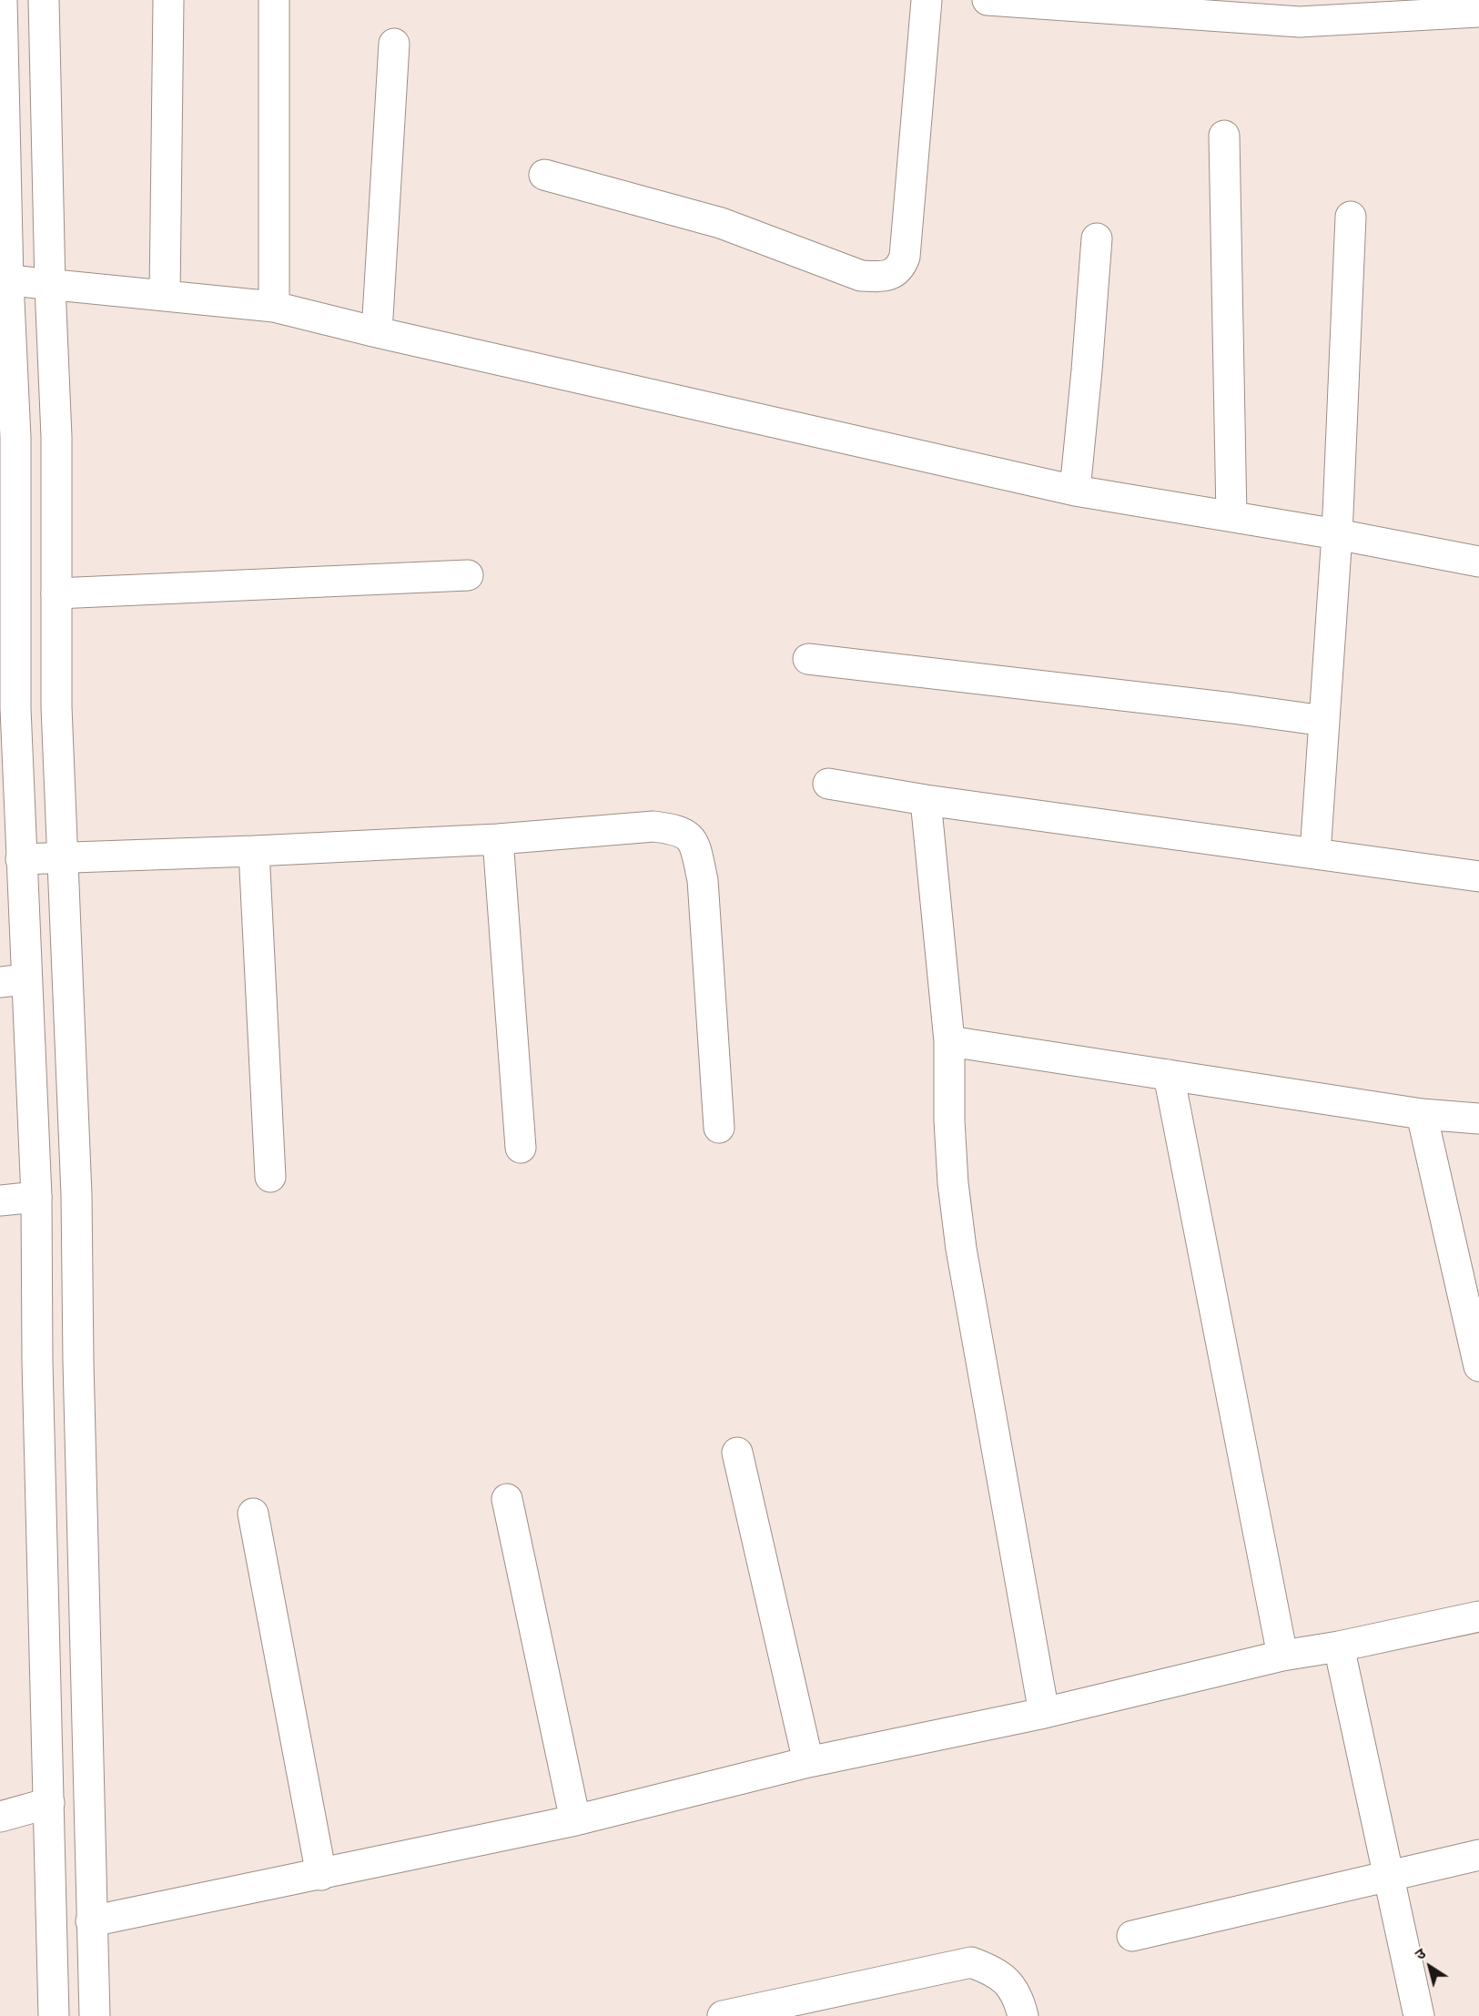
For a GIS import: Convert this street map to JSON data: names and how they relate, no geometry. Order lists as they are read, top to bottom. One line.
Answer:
{"north":"top left"}
